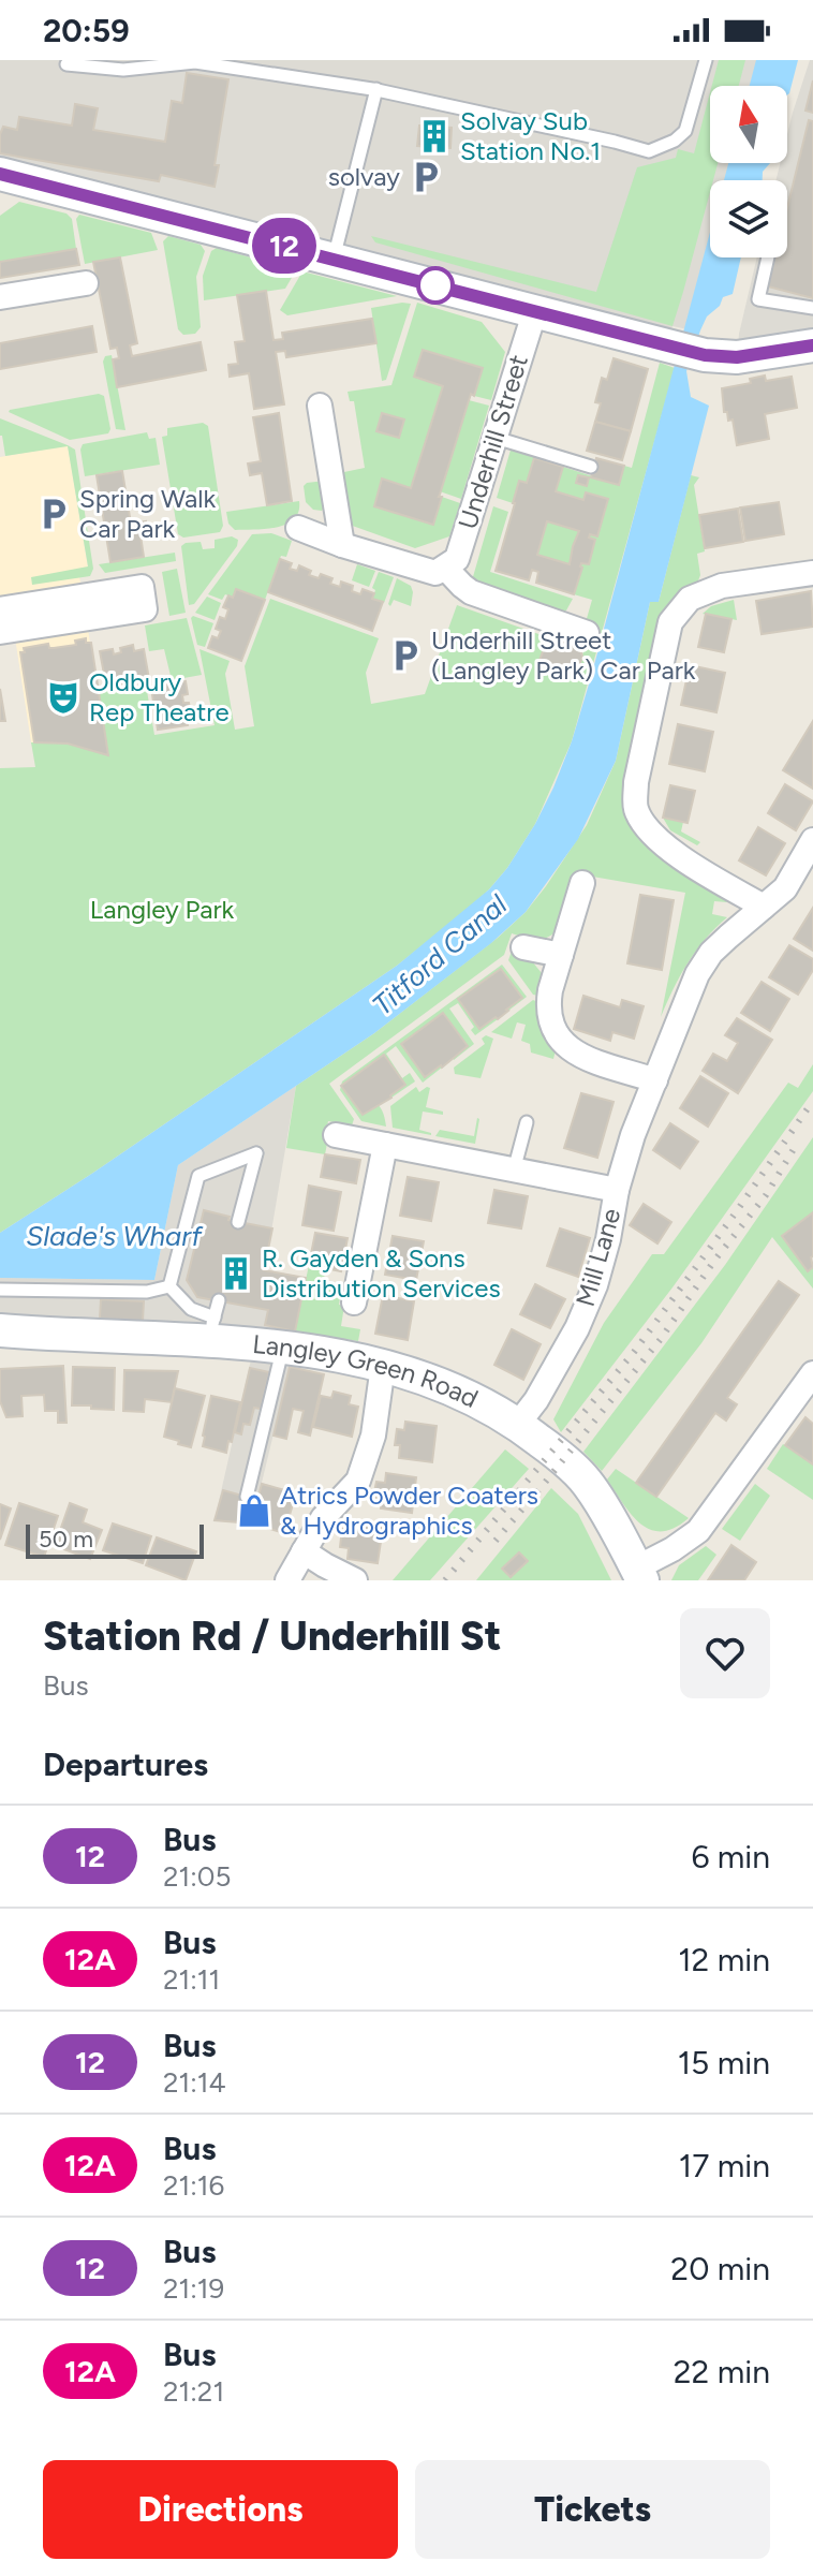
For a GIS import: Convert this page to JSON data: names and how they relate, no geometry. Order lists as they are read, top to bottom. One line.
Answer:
{"streets":{"main road":["Langley Green Road"],"street":["Underhill Street","Mill Lane"]},"crossings":[["Mill Lane","Langley Green Road"]],"water":["Titford Canal","Slade's Wharf"],"parks":["Langley Park"],"places":{"building":["Solvay Sub Station No.1","R. Gayden & Sons Distribution Services"],"parking":["solvay","Spring Walk Car Park","Underhill Street (Langley Park) Car Park"],"theatre":["Oldbury Rep Theatre"],"shop":["Atrics Powder Coaters & Hydrographics"]},"lines":["bus line 12"],"scale_bar":"50 m","north":"top","page":{"status":"20:59","on_map":"12","scale":"50 m","heading":[["Station Rd / Underhill St","Bus"],"Departures"],"list":[{"mark":"12","name":"Bus","note":"21:05","value":"6 min"},{"mark":"12A","name":"Bus","note":"21:11","value":"12 min"},{"mark":"12","name":"Bus","note":"21:14","value":"15 min"},{"mark":"12A","name":"Bus","note":"21:16","value":"17 min"},{"mark":"12","name":"Bus","note":"21:19","value":"20 min"},{"mark":"12A","name":"Bus","note":"21:21","value":"22 min"}],"buttons":["Directions","Tickets"]}}
